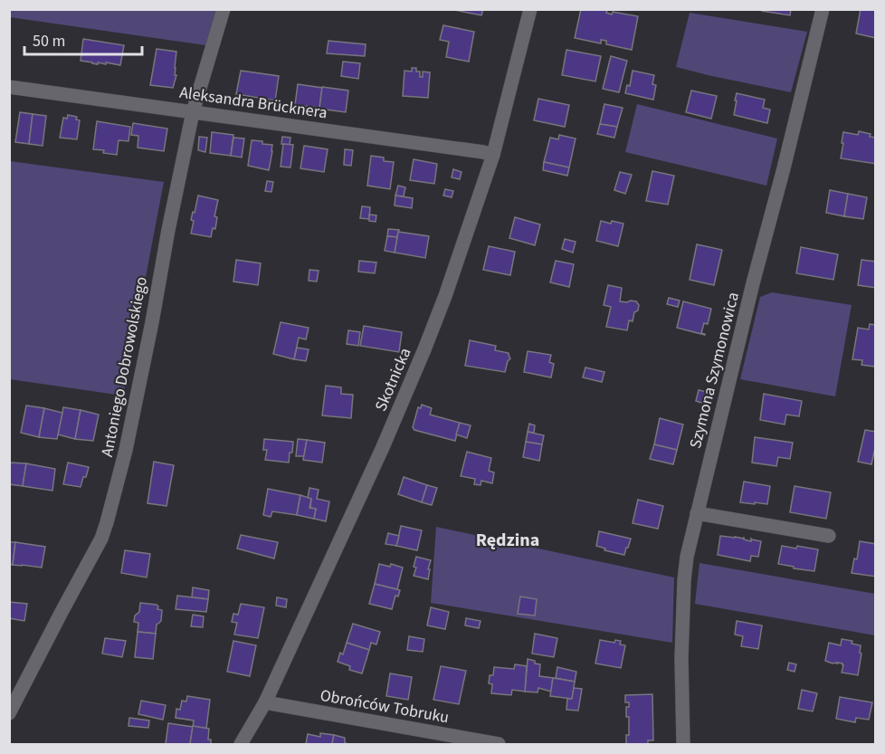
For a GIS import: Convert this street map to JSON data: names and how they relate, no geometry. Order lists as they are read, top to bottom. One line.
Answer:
{"streets":{"street":["Aleksandra Brücknera","Antoniego Dobrowolskiego","Szymona Szymonowica","Skotnicka","Obrońców Tobruku"]},"crossings":[["Aleksandra Brücknera","Antoniego Dobrowolskiego"],["Aleksandra Brücknera","Skotnicka"],["Skotnicka","Obrońców Tobruku"]],"districts":["Rędzina"],"scale_bar":"50 m"}
